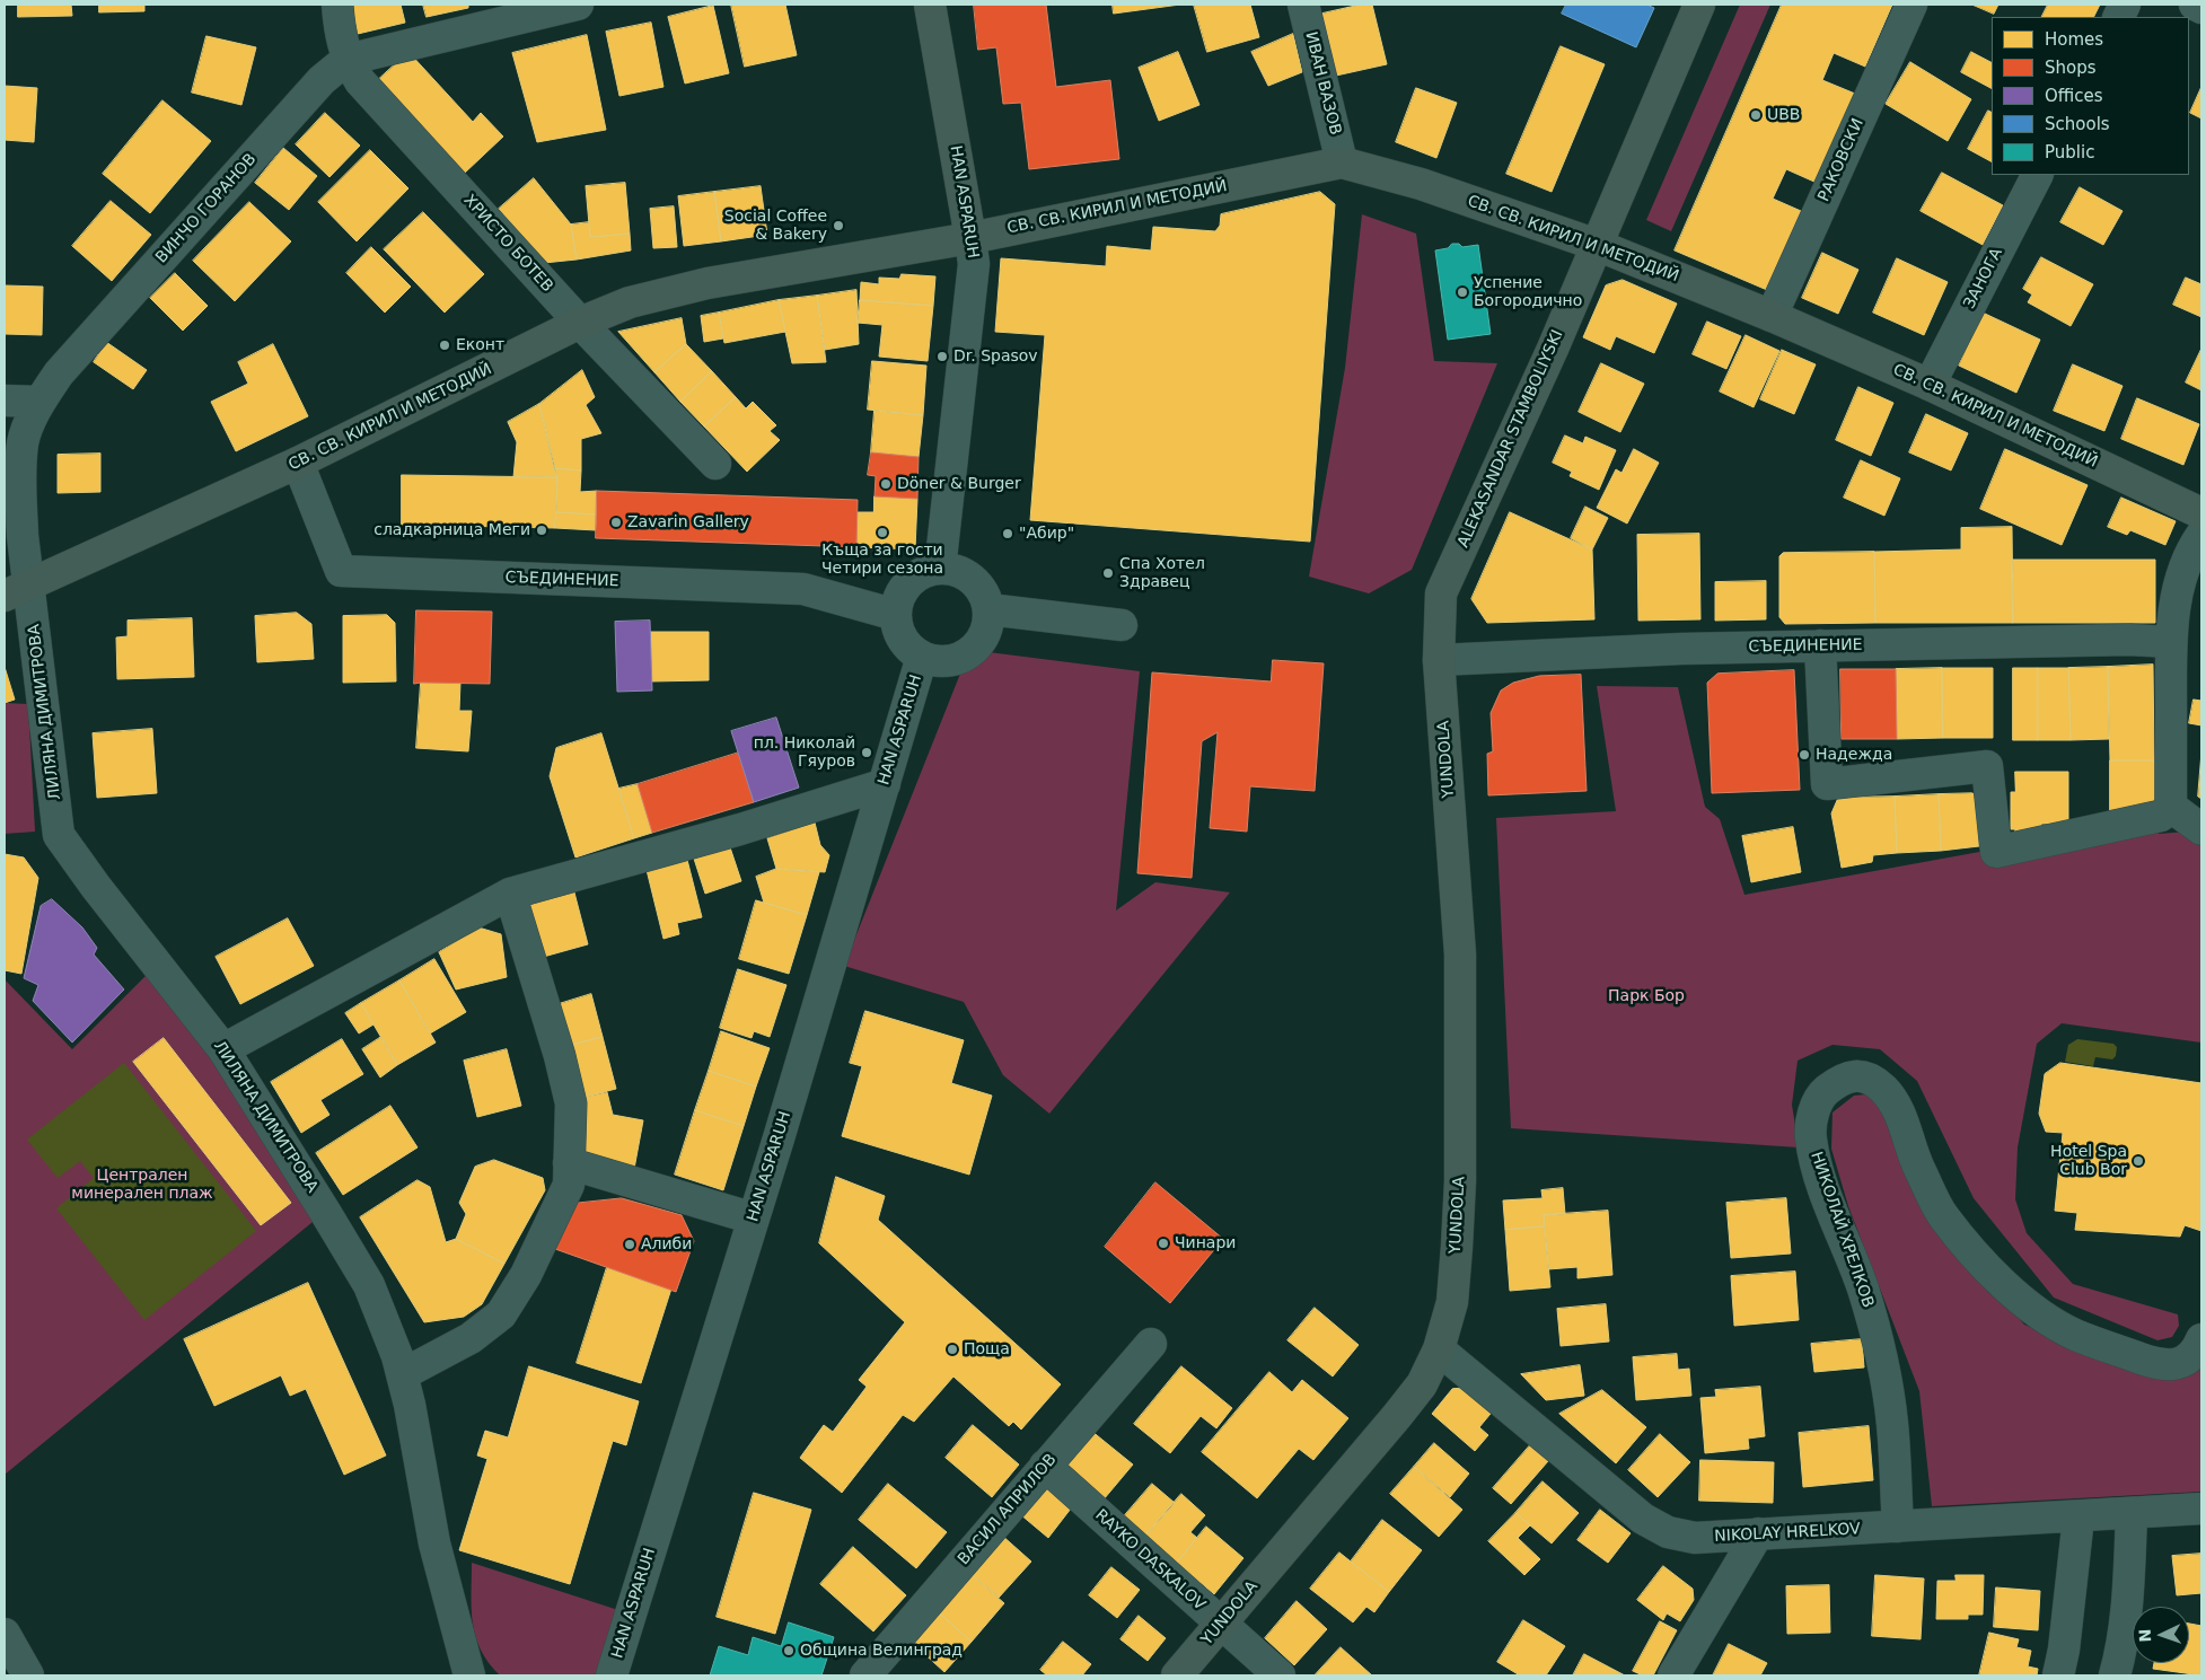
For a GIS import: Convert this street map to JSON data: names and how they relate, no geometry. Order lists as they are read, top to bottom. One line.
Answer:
{"streets":{"street":["ИВАН ВАЗОВ","РАКОВСКИ","HAN ASPARUH","СВ. СВ. КИРИЛ И МЕТОДИЙ","ВИНЧО ГОРАНОВ","ХРИСТО БОТЕВ","ЗАНОГА","ALEKASANDAR STAMBOLIYSKI","СЪЕДИНЕНИЕ","ЛИЛЯНА ДИМИТРОВА","YUNDOLA","НИКОЛАЙ ХРЕЛКОВ","ВАСИЛ АПРИЛОВ","NIKOLAY HRELKOV","RAYKO DASKALOV"]},"crossings":[["ИВАН ВАЗОВ","СВ. СВ. КИРИЛ И МЕТОДИЙ"],["РАКОВСКИ","СВ. СВ. КИРИЛ И МЕТОДИЙ"],["HAN ASPARUH","СВ. СВ. КИРИЛ И МЕТОДИЙ"],["HAN ASPARUH","СЪЕДИНЕНИЕ"],["СВ. СВ. КИРИЛ И МЕТОДИЙ","ВИНЧО ГОРАНОВ"],["СВ. СВ. КИРИЛ И МЕТОДИЙ","ХРИСТО БОТЕВ"],["СВ. СВ. КИРИЛ И МЕТОДИЙ","ЗАНОГА"],["СВ. СВ. КИРИЛ И МЕТОДИЙ","ALEKASANDAR STAMBOLIYSKI"],["СВ. СВ. КИРИЛ И МЕТОДИЙ","СЪЕДИНЕНИЕ"],["СВ. СВ. КИРИЛ И МЕТОДИЙ","ЛИЛЯНА ДИМИТРОВА"],["ВИНЧО ГОРАНОВ","ХРИСТО БОТЕВ"],["ВИНЧО ГОРАНОВ","ЛИЛЯНА ДИМИТРОВА"],["ALEKASANDAR STAMBOLIYSKI","СЪЕДИНЕНИЕ"],["ALEKASANDAR STAMBOLIYSKI","YUNDOLA"],["СЪЕДИНЕНИЕ","YUNDOLA"],["YUNDOLA","NIKOLAY HRELKOV"],["YUNDOLA","RAYKO DASKALOV"],["НИКОЛАЙ ХРЕЛКОВ","NIKOLAY HRELKOV"],["ВАСИЛ АПРИЛОВ","RAYKO DASKALOV"]],"parks":["Парк Бор","Централен минерален плаж"],"places":["UBB","Social Coffee & Bakery","Успение Богородично","Еконт","Dr. Spasov","Döner & Burger","Zavarin Gallery","сладкарница Меги","Къща за гости Четири сезона","\"Абир\"","Спа Хотел Здравец","пл. Николай Гяуров","Надежда","Hotel Spa Club Bor","Чинари","Алиби","Поща","Община Велинград"],"legend":["Homes","Shops","Offices","Schools","Public"],"north":"left"}
